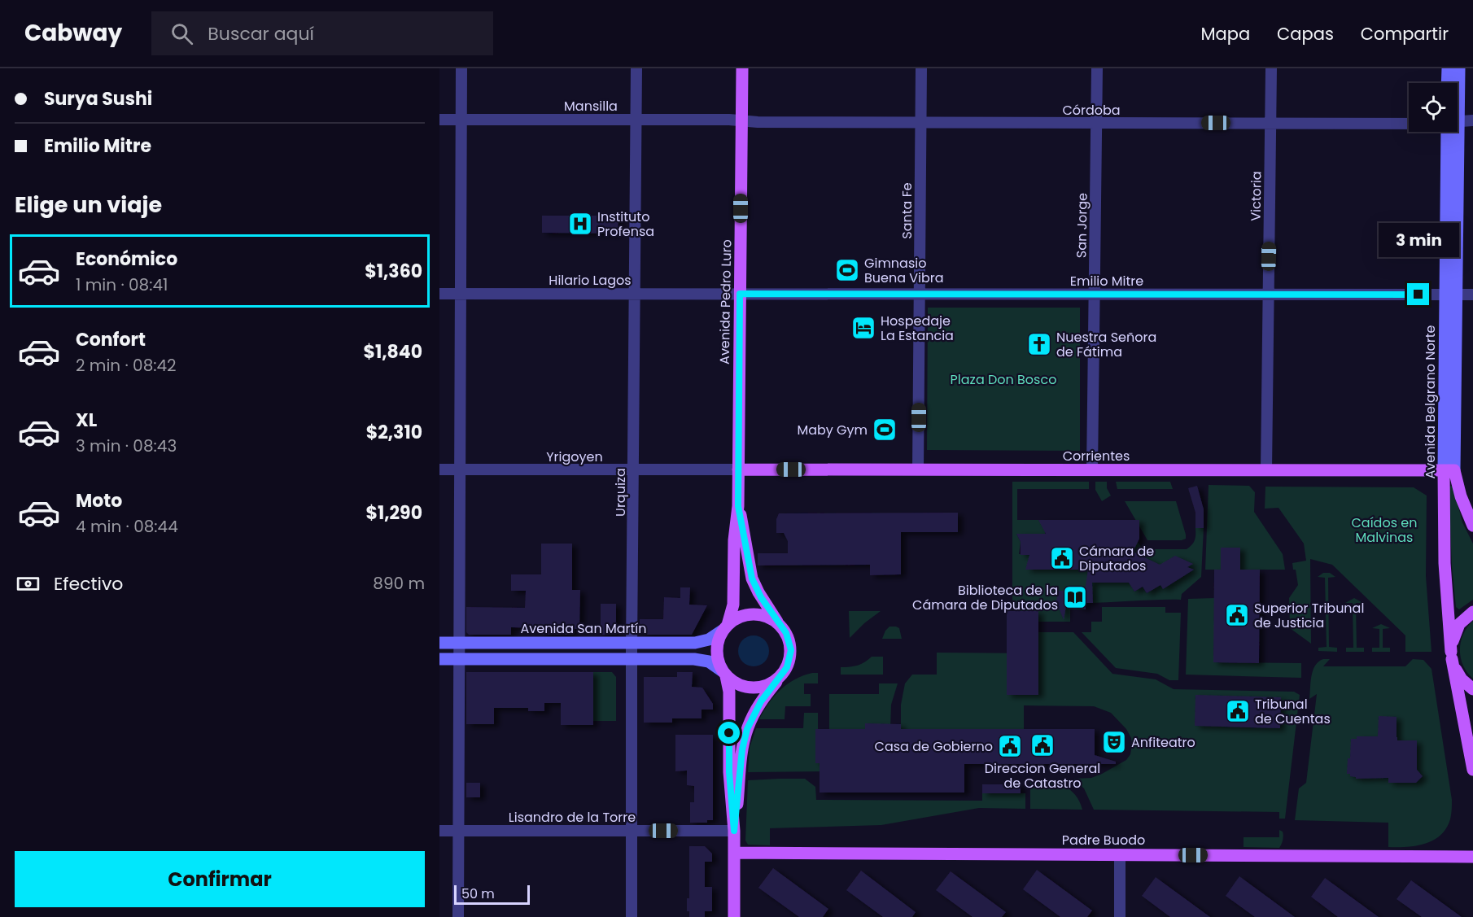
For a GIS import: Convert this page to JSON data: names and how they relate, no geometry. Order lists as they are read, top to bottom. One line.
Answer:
{"streets":{"main road":["Avenida Pedro Luro","Avenida Belgrano Norte","Corrientes","Avenida San Martín","Padre Buodo"],"street":["Mansilla","Córdoba","Victoria","Santa Fe","San Jorge","Hilario Lagos","Emilio Mitre","Yrigoyen","Urquiza","Lisandro de la Torre"]},"crossings":[["Mansilla","Córdoba"],["Mansilla","Avenida Pedro Luro"],["Mansilla","Urquiza"],["Córdoba","Victoria"],["Córdoba","Santa Fe"],["Córdoba","San Jorge"],["Córdoba","Avenida Pedro Luro"],["Victoria","Emilio Mitre"],["Victoria","Corrientes"],["Santa Fe","Emilio Mitre"],["Santa Fe","Corrientes"],["San Jorge","Emilio Mitre"],["San Jorge","Corrientes"],["Hilario Lagos","Emilio Mitre"],["Hilario Lagos","Avenida Pedro Luro"],["Hilario Lagos","Urquiza"],["Emilio Mitre","Avenida Pedro Luro"],["Emilio Mitre","Avenida Belgrano Norte"],["Avenida Pedro Luro","Corrientes"],["Avenida Pedro Luro","Yrigoyen"],["Avenida Pedro Luro","Avenida San Martín"],["Avenida Belgrano Norte","Corrientes"],["Corrientes","Yrigoyen"],["Yrigoyen","Urquiza"],["Urquiza","Avenida San Martín"],["Urquiza","Lisandro de la Torre"]],"parks":["Plaza Don Bosco","Caídos en Malvinas"],"places":{"hospital":["Instituto Profensa"],"sports":["Gimnasio Buena Vibra","Maby Gym"],"hotel":["Hospedaje La Estancia"],"church":["Nuestra Señora de Fátima"],"public building":["Cámara de Diputados","Superior Tribunal de Justicia","Tribunal de Cuentas","Direccion General de Catastro","Casa de Gobierno"],"library":["Biblioteca de la Cámara de Diputados"],"theatre":["Anfiteatro"]},"scale_bar":"50 m","page":{"header":"Cabway","search":"Buscar aquí","nav":["Mapa","Capas","Compartir"],"banner":["Surya Sushi","Emilio Mitre"],"heading":"Elige un viaje","bubble":"3 min","list":[{"name":"Económico","note":"1 min · 08:41","value":"$1,360"},{"name":"Confort","note":"2 min · 08:42","value":"$1,840"},{"name":"XL","note":"3 min · 08:43","value":"$2,310"},{"name":"Moto","note":"4 min · 08:44","value":"$1,290"}],"pay":["Efectivo","890 m"],"buttons":"Confirmar","scale":"50 m"}}
